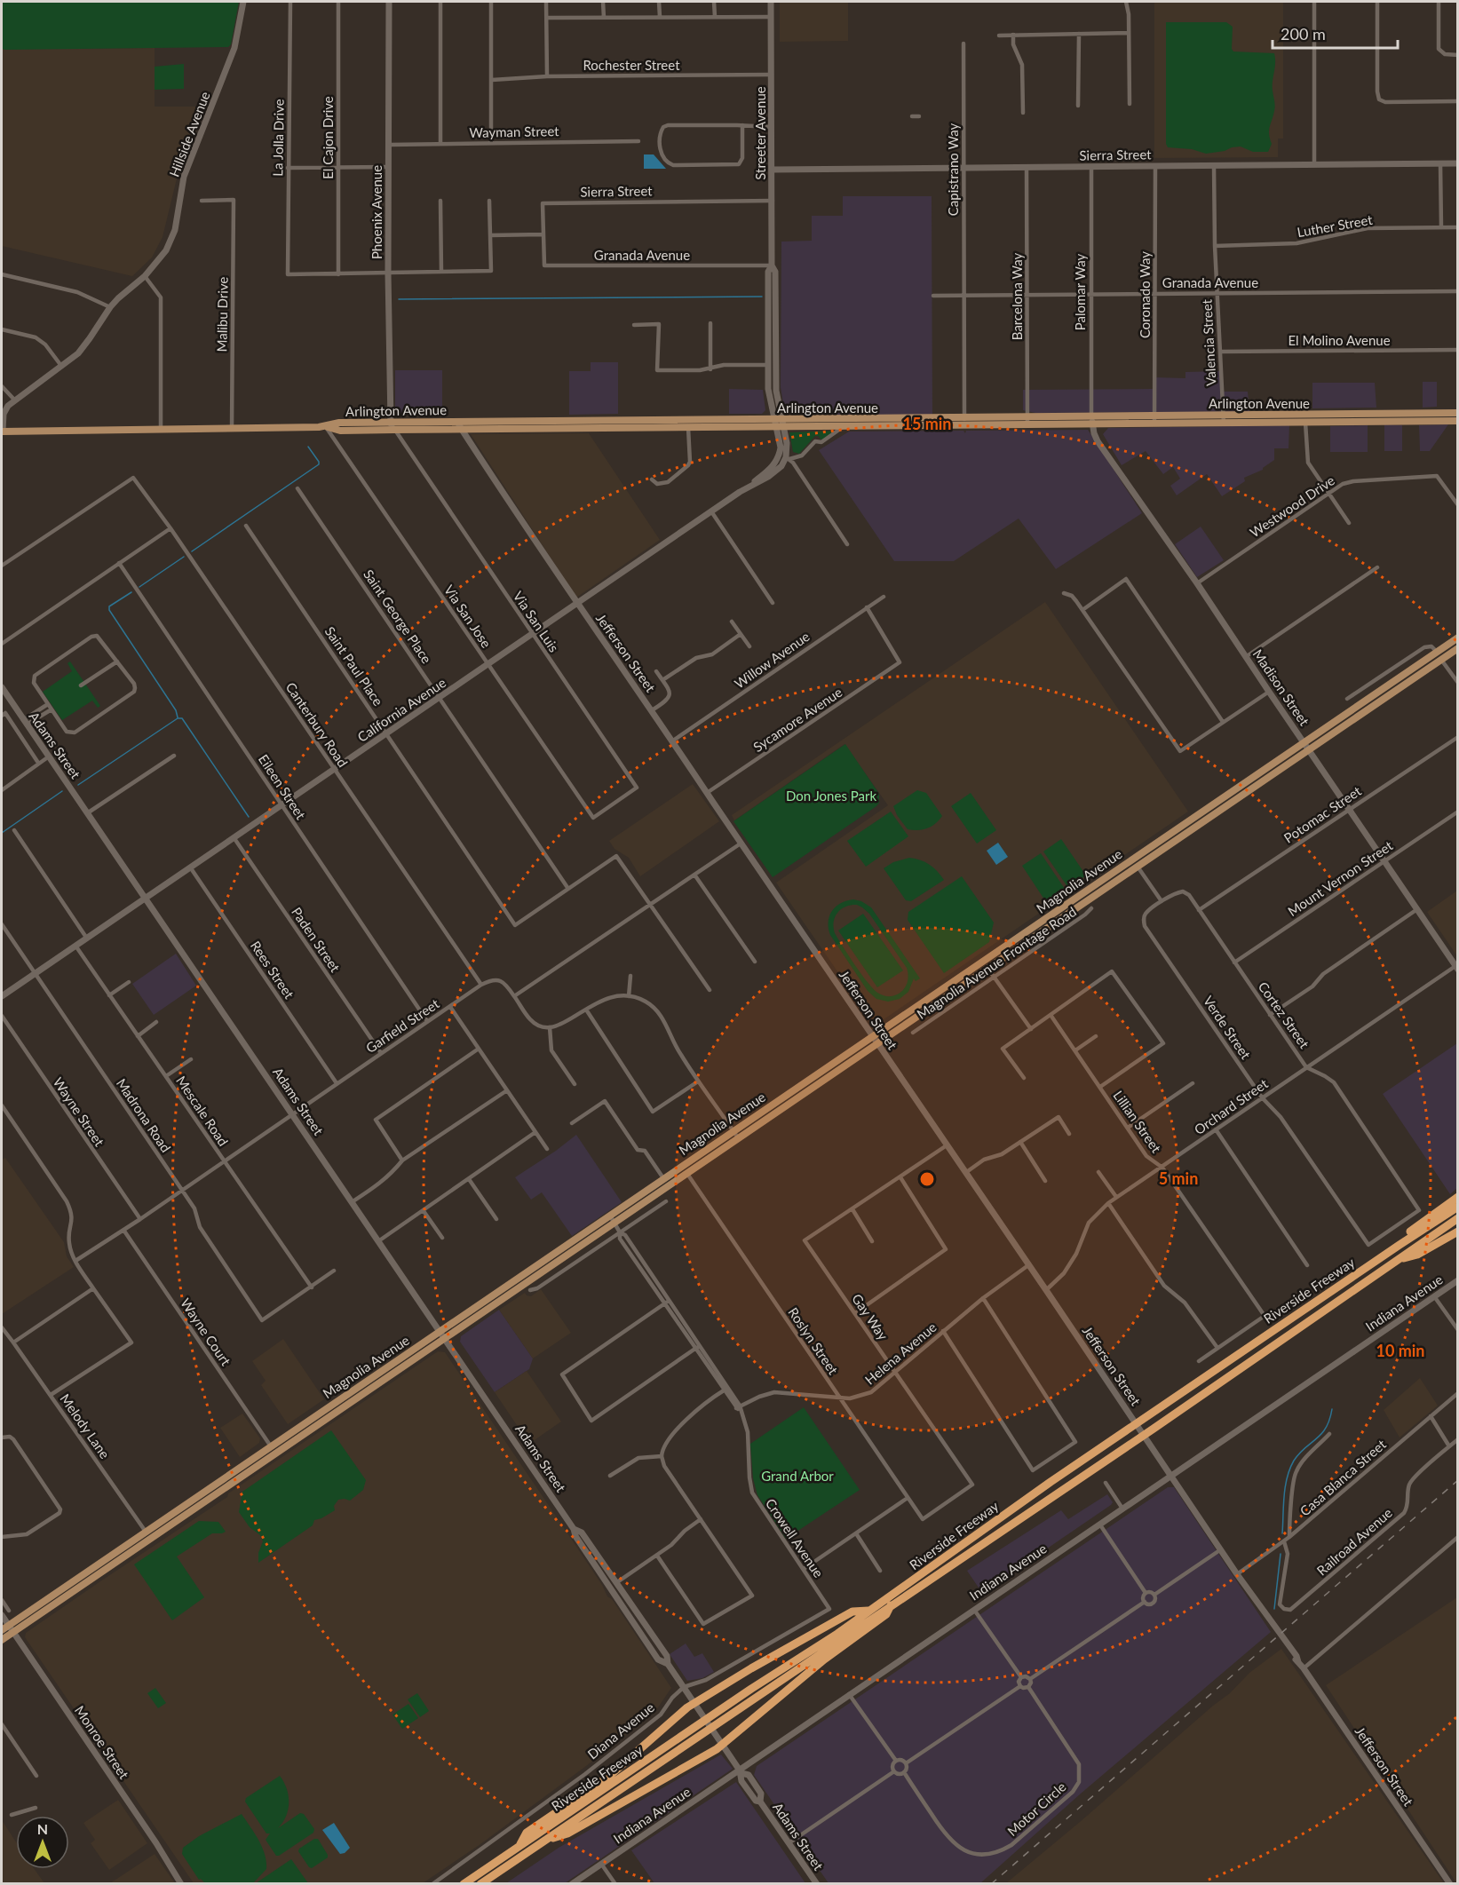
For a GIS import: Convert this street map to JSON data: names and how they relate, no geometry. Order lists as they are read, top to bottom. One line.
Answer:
{"streets":{"highway":["Riverside Freeway"],"main road":["Streeter Avenue","Hillside Avenue","Sierra Street","Phoenix Avenue","Arlington Avenue","Jefferson Street","Madison Street","California Avenue","Adams Street","Magnolia Avenue","Indiana Avenue","Monroe Street"],"street":["Rochester Street","Wayman Street","La Jolla Drive","El Cajon Drive","Capistrano Way","Luther Street","Granada Avenue","Palomar Way","Coronado Way","Barcelona Way","Malibu Drive","El Molino Avenue","Valencia Street","Westwood Drive","Saint George Place","Via San Jose","Via San Luis","Willow Avenue","Saint Paul Place","Sycamore Avenue","Canterbury Road","Eileen Street","Potomac Street","Mount Vernon Street","Paden Street","Magnolia Avenue Frontage Road","Rees Street","Cortez Street","Garfield Street","Verde Street","Orchard Street","Mescale Road","Wayne Street","Madrona Road","Lillian Street","Gay Way","Wayne Court","Roslyn Street","Helena Avenue","Melody Lane","Casa Blanca Street","Crowell Avenue","Railroad Avenue","Diana Avenue","Motor Circle"]},"crossings":[["Rochester Street","Streeter Avenue"],["Wayman Street","Phoenix Avenue"],["Streeter Avenue","Sierra Street"],["Streeter Avenue","Granada Avenue"],["Streeter Avenue","Arlington Avenue"],["Hillside Avenue","Arlington Avenue"],["La Jolla Drive","El Cajon Drive"],["Sierra Street","Capistrano Way"],["Sierra Street","Granada Avenue"],["Sierra Street","Palomar Way"],["Sierra Street","Coronado Way"],["Sierra Street","Barcelona Way"],["Sierra Street","Valencia Street"],["Capistrano Way","Granada Avenue"],["Capistrano Way","Arlington Avenue"],["Phoenix Avenue","Arlington Avenue"],["Phoenix Avenue","Via San Luis"],["Luther Street","Valencia Street"],["Granada Avenue","Palomar Way"],["Granada Avenue","Coronado Way"],["Granada Avenue","Barcelona Way"],["Granada Avenue","Valencia Street"],["Palomar Way","Arlington Avenue"],["Palomar Way","Madison Street"],["Coronado Way","Arlington Avenue"],["Barcelona Way","Arlington Avenue"],["Malibu Drive","Arlington Avenue"],["El Molino Avenue","Valencia Street"],["Valencia Street","Arlington Avenue"],["Arlington Avenue","Via San Jose"],["Arlington Avenue","Via San Luis"],["Arlington Avenue","Jefferson Street"],["Arlington Avenue","Madison Street"],["Westwood Drive","Madison Street"],["Saint George Place","Saint Paul Place"],["Saint George Place","California Avenue"],["Via San Jose","Via San Luis"],["Via San Jose","California Avenue"],["Via San Luis","California Avenue"],["Jefferson Street","Willow Avenue"],["Jefferson Street","California Avenue"],["Jefferson Street","Sycamore Avenue"],["Jefferson Street","Magnolia Avenue"],["Jefferson Street","Orchard Street"],["Jefferson Street","Indiana Avenue"],["Jefferson Street","Helena Avenue"],["Jefferson Street","Casa Blanca Street"],["Willow Avenue","Sycamore Avenue"],["Saint Paul Place","California Avenue"],["Madison Street","Potomac Street"],["Madison Street","Mount Vernon Street"],["Madison Street","Magnolia Avenue"],["Madison Street","Orchard Street"],["California Avenue","Canterbury Road"],["California Avenue","Adams Street"],["California Avenue","Eileen Street"],["California Avenue","Paden Street"],["California Avenue","Rees Street"],["California Avenue","Mescale Road"],["California Avenue","Madrona Road"],["Canterbury Road","Garfield Street"],["Adams Street","Magnolia Avenue"],["Adams Street","Garfield Street"],["Adams Street","Indiana Avenue"],["Adams Street","Diana Avenue"],["Eileen Street","Garfield Street"],["Potomac Street","Cortez Street"],["Mount Vernon Street","Cortez Street"],["Magnolia Avenue","Wayne Court"],["Magnolia Avenue","Roslyn Street"],["Magnolia Avenue","Melody Lane"],["Magnolia Avenue","Crowell Avenue"],["Magnolia Avenue","Monroe Street"],["Paden Street","Garfield Street"],["Rees Street","Garfield Street"],["Cortez Street","Verde Street"],["Cortez Street","Orchard Street"],["Garfield Street","Mescale Road"],["Garfield Street","Wayne Street"],["Garfield Street","Madrona Road"],["Garfield Street","Wayne Court"],["Verde Street","Orchard Street"],["Orchard Street","Lillian Street"],["Mescale Road","Madrona Road"],["Gay Way","Roslyn Street"],["Gay Way","Helena Avenue"],["Roslyn Street","Helena Avenue"],["Helena Avenue","Crowell Avenue"],["Casa Blanca Street","Railroad Avenue"],["Crowell Avenue","Diana Avenue"]],"parks":["Don Jones Park","Grand Arbor"],"scale_bar":"200 m","north":"top","rings":["15 min","5 min","10 min"]}
